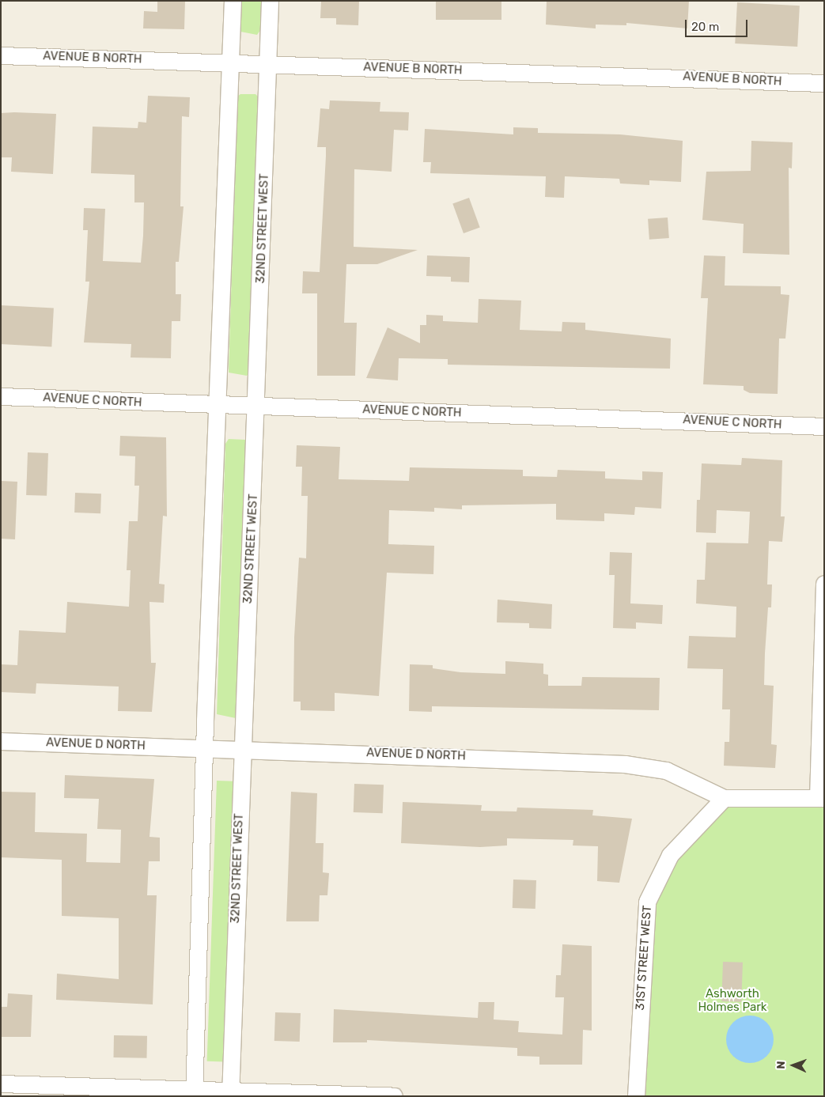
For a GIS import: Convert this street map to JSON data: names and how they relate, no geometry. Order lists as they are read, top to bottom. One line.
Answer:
{"streets":{"street":["AVENUE B NORTH","32ND STREET WEST","AVENUE C NORTH","AVENUE D NORTH","31ST STREET WEST"]},"crossings":[["AVENUE B NORTH","32ND STREET WEST"],["32ND STREET WEST","AVENUE C NORTH"],["32ND STREET WEST","AVENUE D NORTH"],["AVENUE D NORTH","31ST STREET WEST"]],"parks":["Ashworth Holmes Park"],"scale_bar":"20 m","north":"left"}
